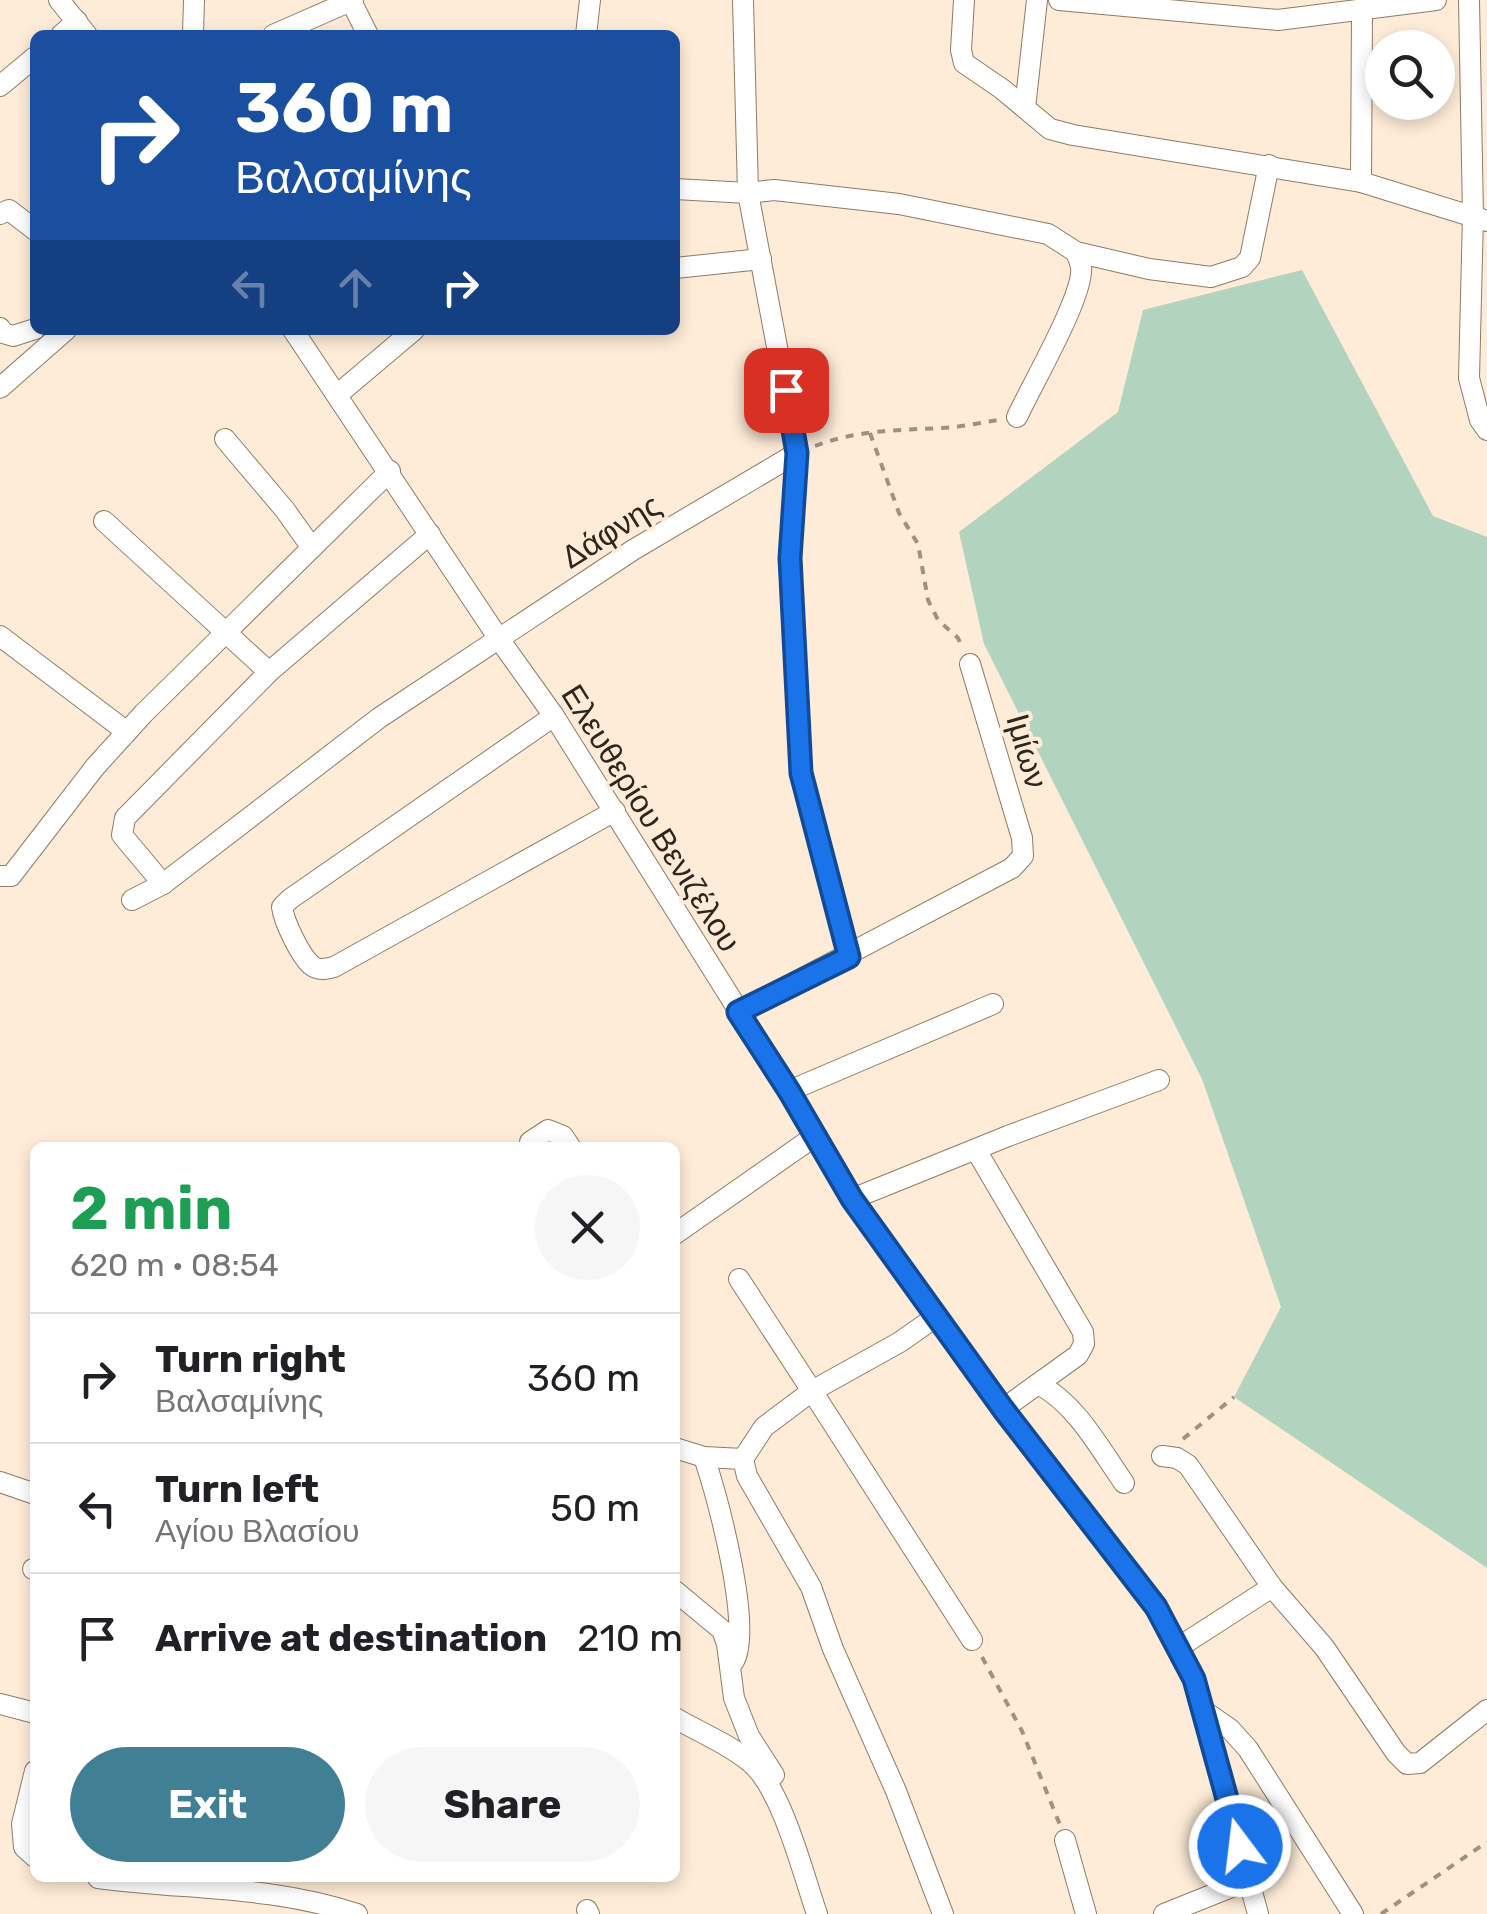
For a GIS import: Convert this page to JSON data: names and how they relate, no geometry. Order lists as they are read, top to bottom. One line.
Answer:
{"streets":{"street":["Δάφνης","Ιμίων","Ελευθερίου Βενιζέλου"]},"crossings":[["Δάφνης","Ελευθερίου Βενιζέλου"]],"page":{"turn":["360 m","Βαλσαμίνης"],"heading":["2 min","620 m · 08:54"],"list":[{"name":"Turn right","note":"Βαλσαμίνης","value":"360 m"},{"name":"Turn left","note":"Αγίου Βλασίου","value":"50 m"},{"name":"Arrive at destination","value":"210 m"}],"buttons":["Exit","Share"]}}
